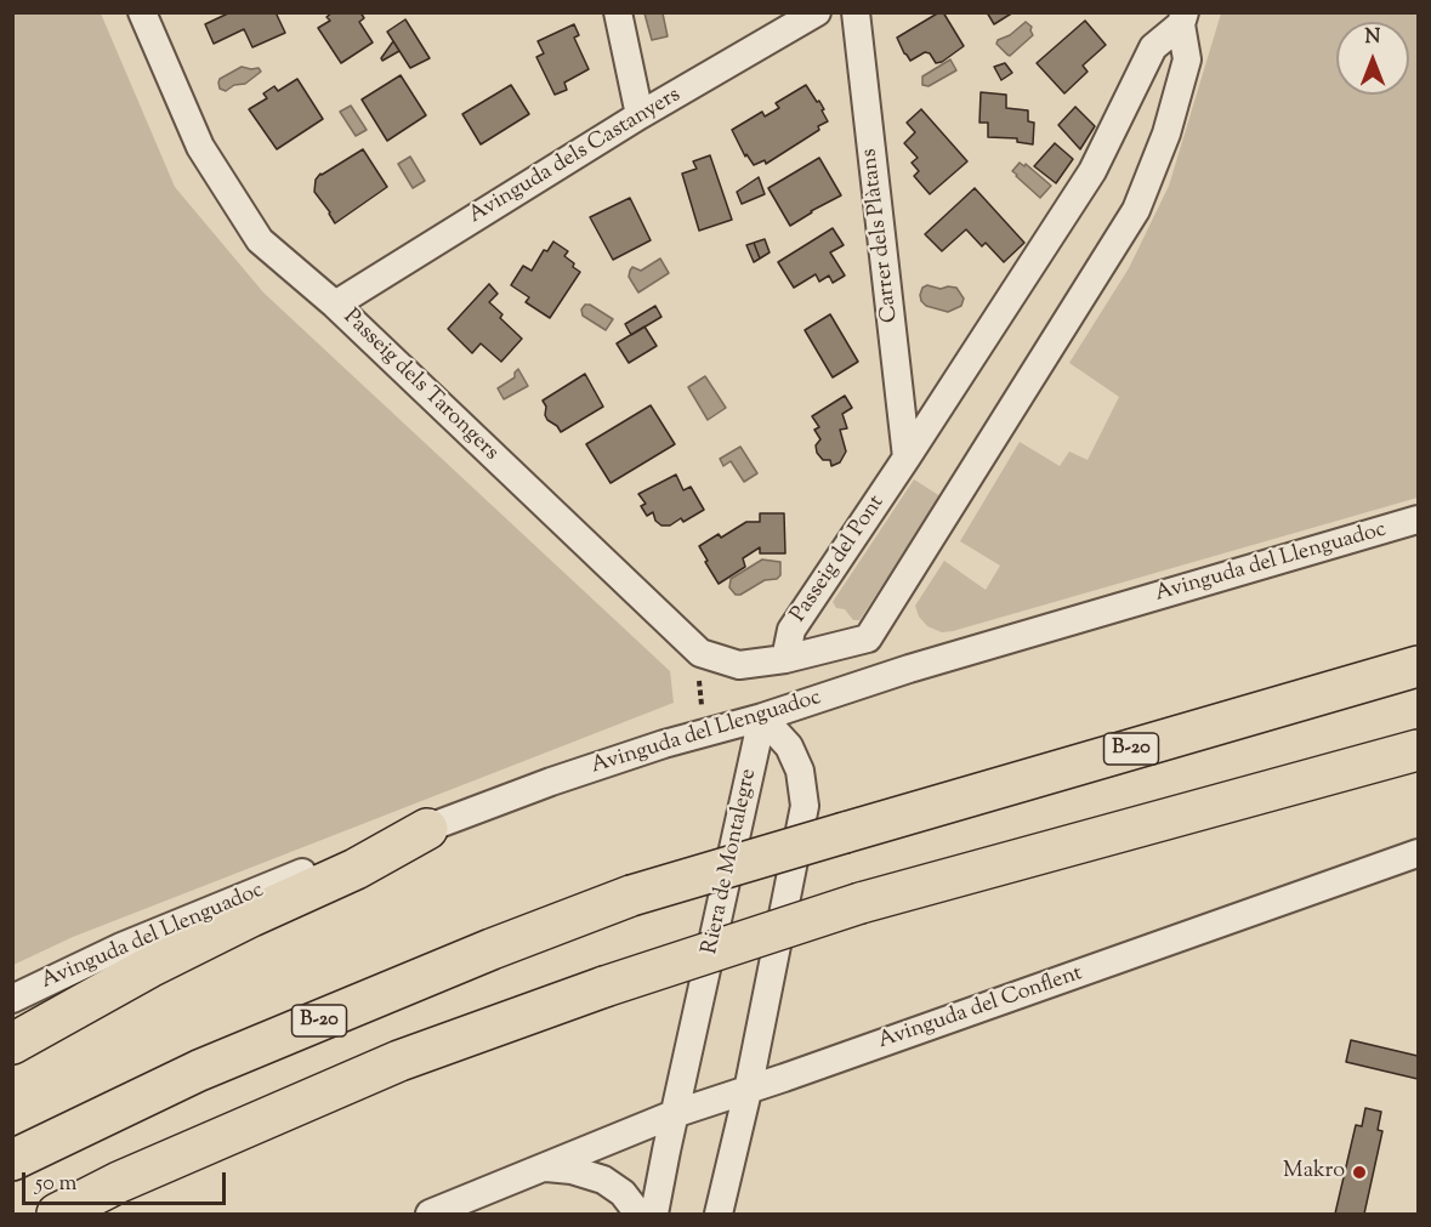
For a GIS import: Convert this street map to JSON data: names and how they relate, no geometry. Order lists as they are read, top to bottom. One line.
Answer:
{"streets":{"highway":["B-20"],"street":["Avinguda dels Castanyers","Carrer dels Plàtans","Passeig dels Tarongers","Passeig del Pont","Avinguda del Llenguadoc","Riera de Montalegre","Avinguda del Conflent"]},"crossings":[["Avinguda dels Castanyers","Passeig dels Tarongers"],["Carrer dels Plàtans","Passeig del Pont"],["Passeig dels Tarongers","Passeig del Pont"],["Avinguda del Llenguadoc","Riera de Montalegre"],["Riera de Montalegre","Avinguda del Conflent"]],"places":["Makro"],"scale_bar":"50 m","north":"top"}
